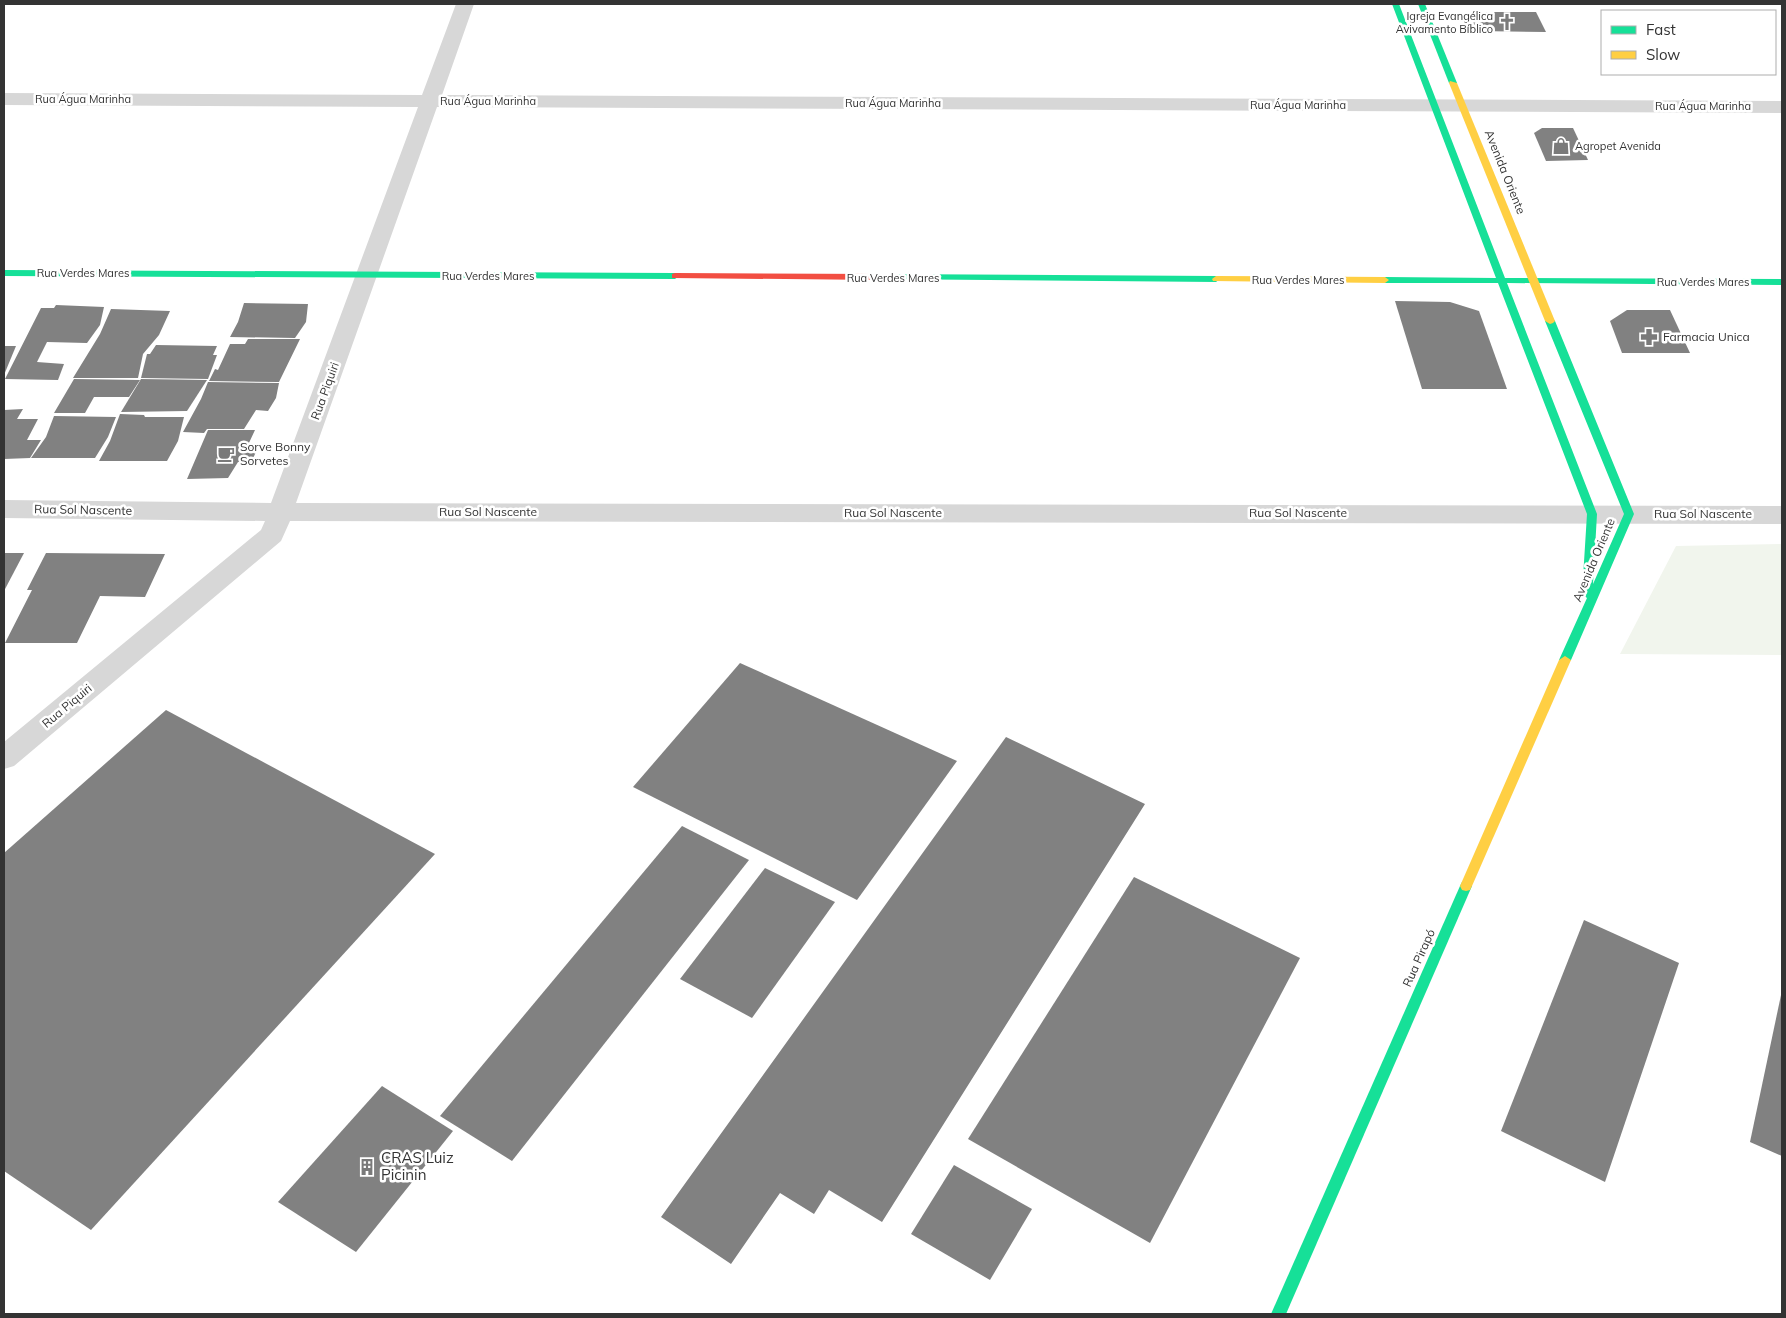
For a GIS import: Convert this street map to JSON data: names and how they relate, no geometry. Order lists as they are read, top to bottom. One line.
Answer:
{"streets":{"street":["Rua Água Marinha","Avenida Oriente","Rua Verdes Mares","Rua Piquiri","Rua Sol Nascente","Rua Pirapó"]},"crossings":[["Rua Água Marinha","Avenida Oriente"],["Rua Água Marinha","Rua Piquiri"],["Avenida Oriente","Rua Verdes Mares"],["Avenida Oriente","Rua Sol Nascente"],["Avenida Oriente","Rua Pirapó"],["Rua Verdes Mares","Rua Piquiri"],["Rua Piquiri","Rua Sol Nascente"]],"places":{"church":["Igreja Evangélica Avivamento Bíblico"],"shop":["Agropet Avenida"],"pharmacy":["Farmacia Unica"],"cafe":["Sorve Bonny Sorvetes"],"building":["CRAS Luiz Picinin"]},"legend":["Fast","Slow"]}
